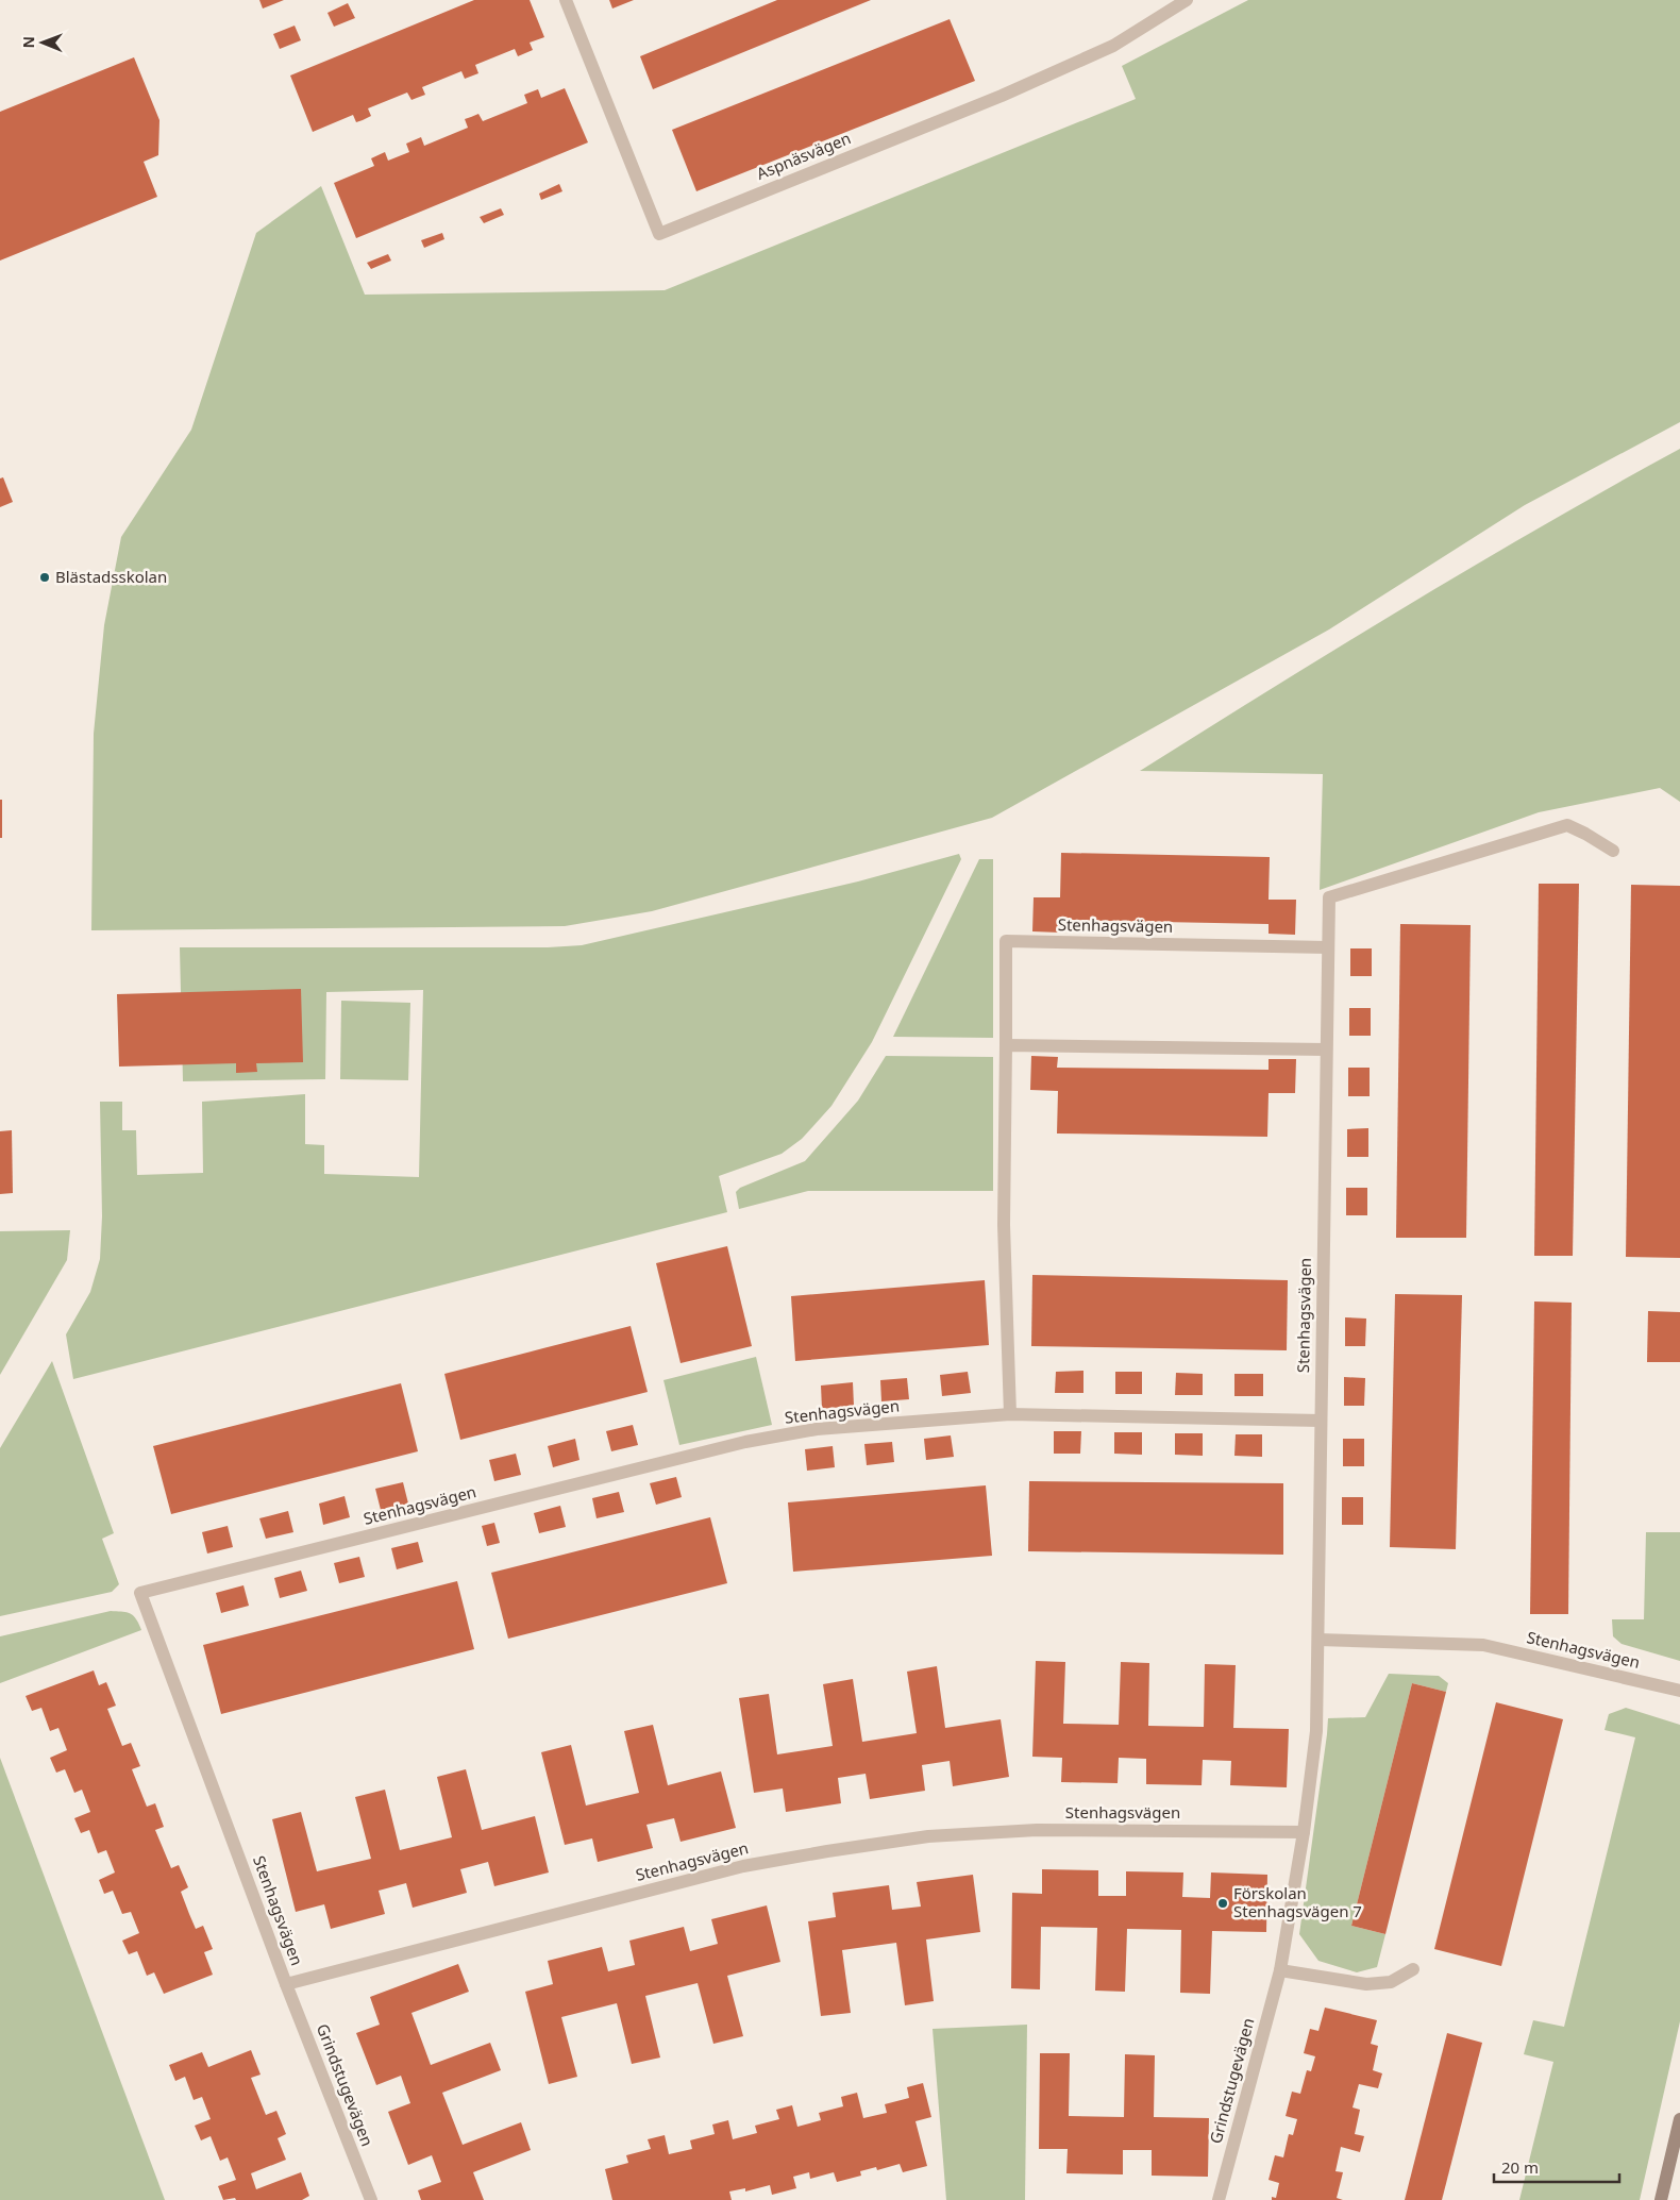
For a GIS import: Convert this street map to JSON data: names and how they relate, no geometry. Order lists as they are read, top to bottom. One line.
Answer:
{"streets":{"street":["Aspnäsvägen","Stenhagsvägen","Grindstugevägen"]},"crossings":[["Stenhagsvägen","Grindstugevägen"]],"places":["Blästadsskolan","Förskolan Stenhagsvägen 7"],"scale_bar":"20 m","north":"left"}
